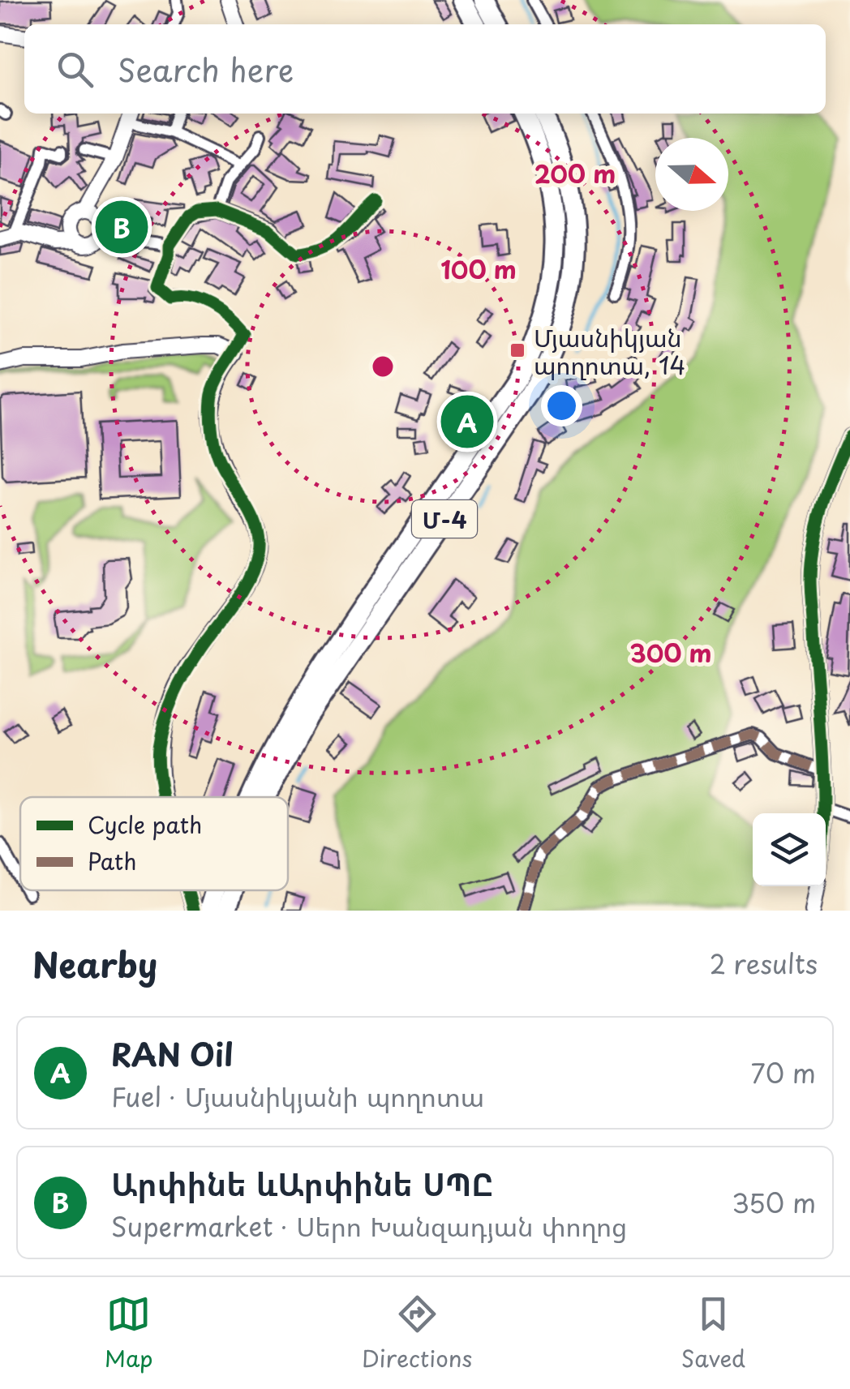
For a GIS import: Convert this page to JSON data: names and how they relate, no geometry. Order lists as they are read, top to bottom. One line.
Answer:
{"streets":{"highway":["Մ-4"]},"places":{"transit":["Մյասնիկյան պողոտա, 14"]},"legend":["Cycle path","Path"],"north":"right","page":{"search":"Search here","pins":["B","A"],"heading":["Nearby","2 results"],"list":[{"mark":"A","name":"RAN Oil","note":"Fuel · Մյասնիկյանի պողոտա","value":"70 m"},{"mark":"B","name":"Արփինե ևԱրփինե ՍՊԸ","note":"Supermarket · Սերո Խանզադյան փողոց","value":"350 m"}],"nav":["Map","Directions","Saved"]},"rings":["200 m","100 m","300 m"]}
